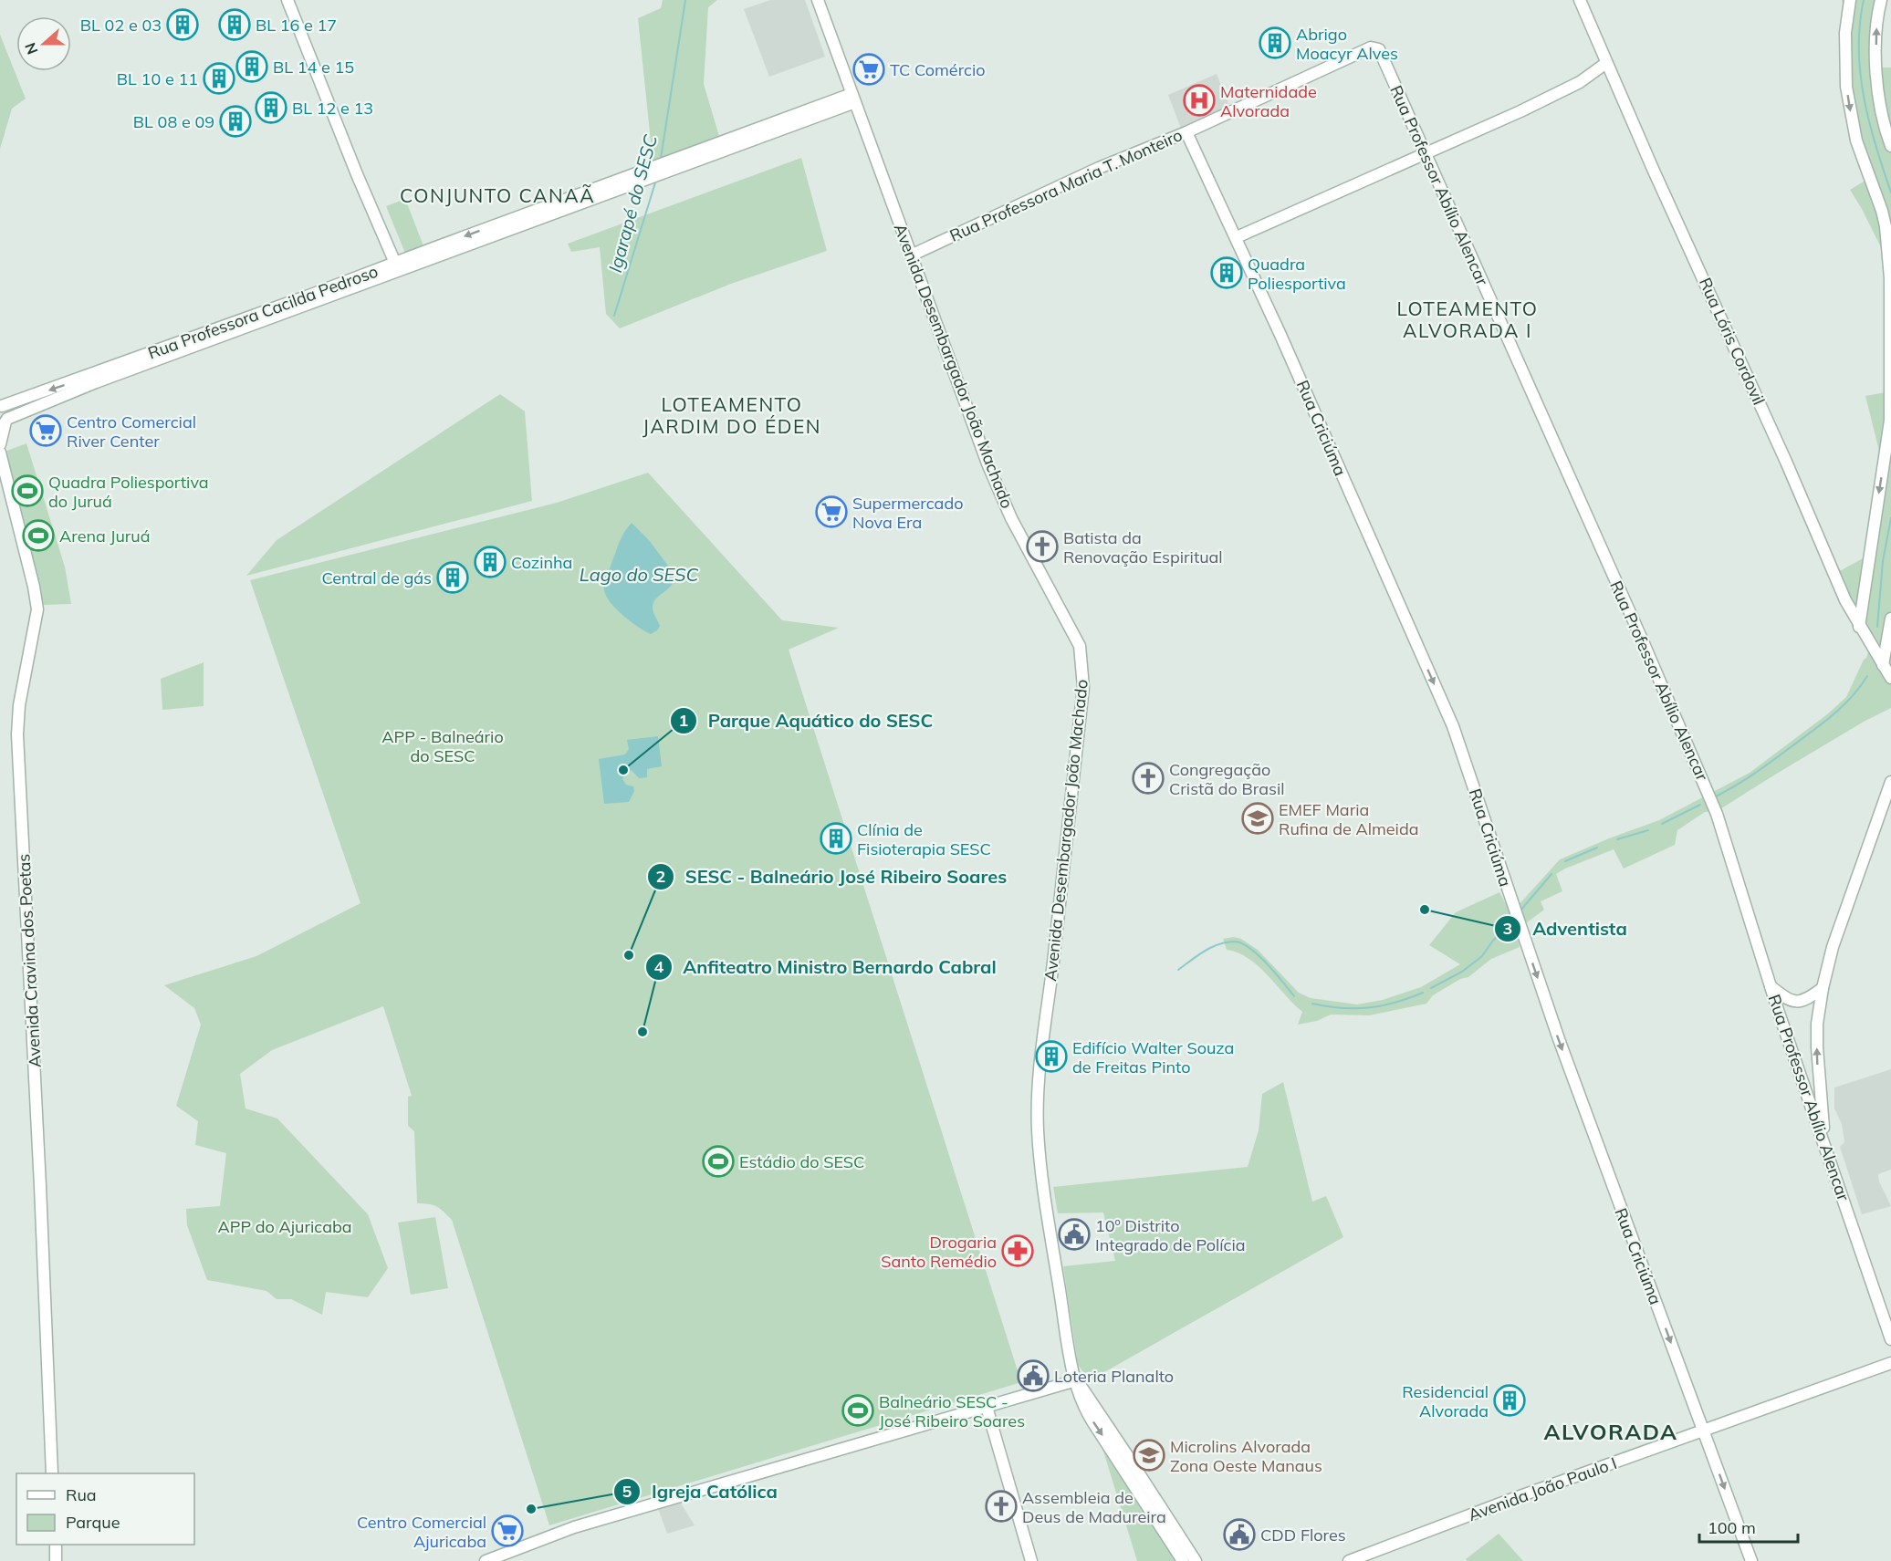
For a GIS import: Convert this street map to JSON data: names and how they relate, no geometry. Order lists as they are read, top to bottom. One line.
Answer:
{"streets":{"street":["Rua Professora Maria T. Monteiro","Rua Professor Abílio Alencar","Rua Professora Cacilda Pedroso","Rua Lóris Cordovil","Avenida Desembargador João Machado","Rua Criciúma","Avenida Cravina dos Poetas","Avenida João Paulo I"]},"crossings":[["Rua Professora Maria T. Monteiro","Rua Professor Abílio Alencar"],["Rua Professora Maria T. Monteiro","Avenida Desembargador João Machado"],["Rua Professora Maria T. Monteiro","Rua Criciúma"],["Rua Professora Cacilda Pedroso","Avenida Desembargador João Machado"],["Rua Criciúma","Avenida João Paulo I"]],"one_way":["Rua Criciúma"],"districts":["CONJUNTO CANAÃ","LOTEAMENTO ALVORADA I","LOTEAMENTO JARDIM DO ÉDEN","ALVORADA"],"water":["Igarapé do SESC","Lago do SESC"],"parks":["APP - Balneário do SESC","APP do Ajuricaba"],"places":{"building":["BL 02 e 03","BL 16 e 17","Abrigo Moacyr Alves","BL 14 e 15","BL 10 e 11","BL 12 e 13","BL 08 e 09","Quadra Poliesportiva","Cozinha","Central de gás","Clínia de Fisioterapia SESC","Edifício Walter Souza de Freitas Pinto","Residencial Alvorada"],"supermarket":["TC Comércio","Centro Comercial River Center","Supermercado Nova Era","Centro Comercial Ajuricaba"],"hospital":["Maternidade Alvorada"],"sports":["Quadra Poliesportiva do Juruá","Arena Juruá","Estádio do SESC","Balneário SESC - José Ribeiro Soares"],"church":["Batista da Renovação Espiritual","Congregação Cristã do Brasil","Assembleia de Deus de Madureira"],"other":["Parque Aquático do SESC","Adventista","SESC - Balneário José Ribeiro Soares","Anfiteatro Ministro Bernardo Cabral","Igreja Católica"],"school or university":["EMEF Maria Rufina de Almeida","Microlins Alvorada Zona Oeste Manaus"],"public building":["10º Distrito Integrado de Polícia","Loteria Planalto","CDD Flores"],"pharmacy":["Drogaria Santo Remédio"]},"legend":["Rua","Parque"],"scale_bar":"100 m","north":"left"}
